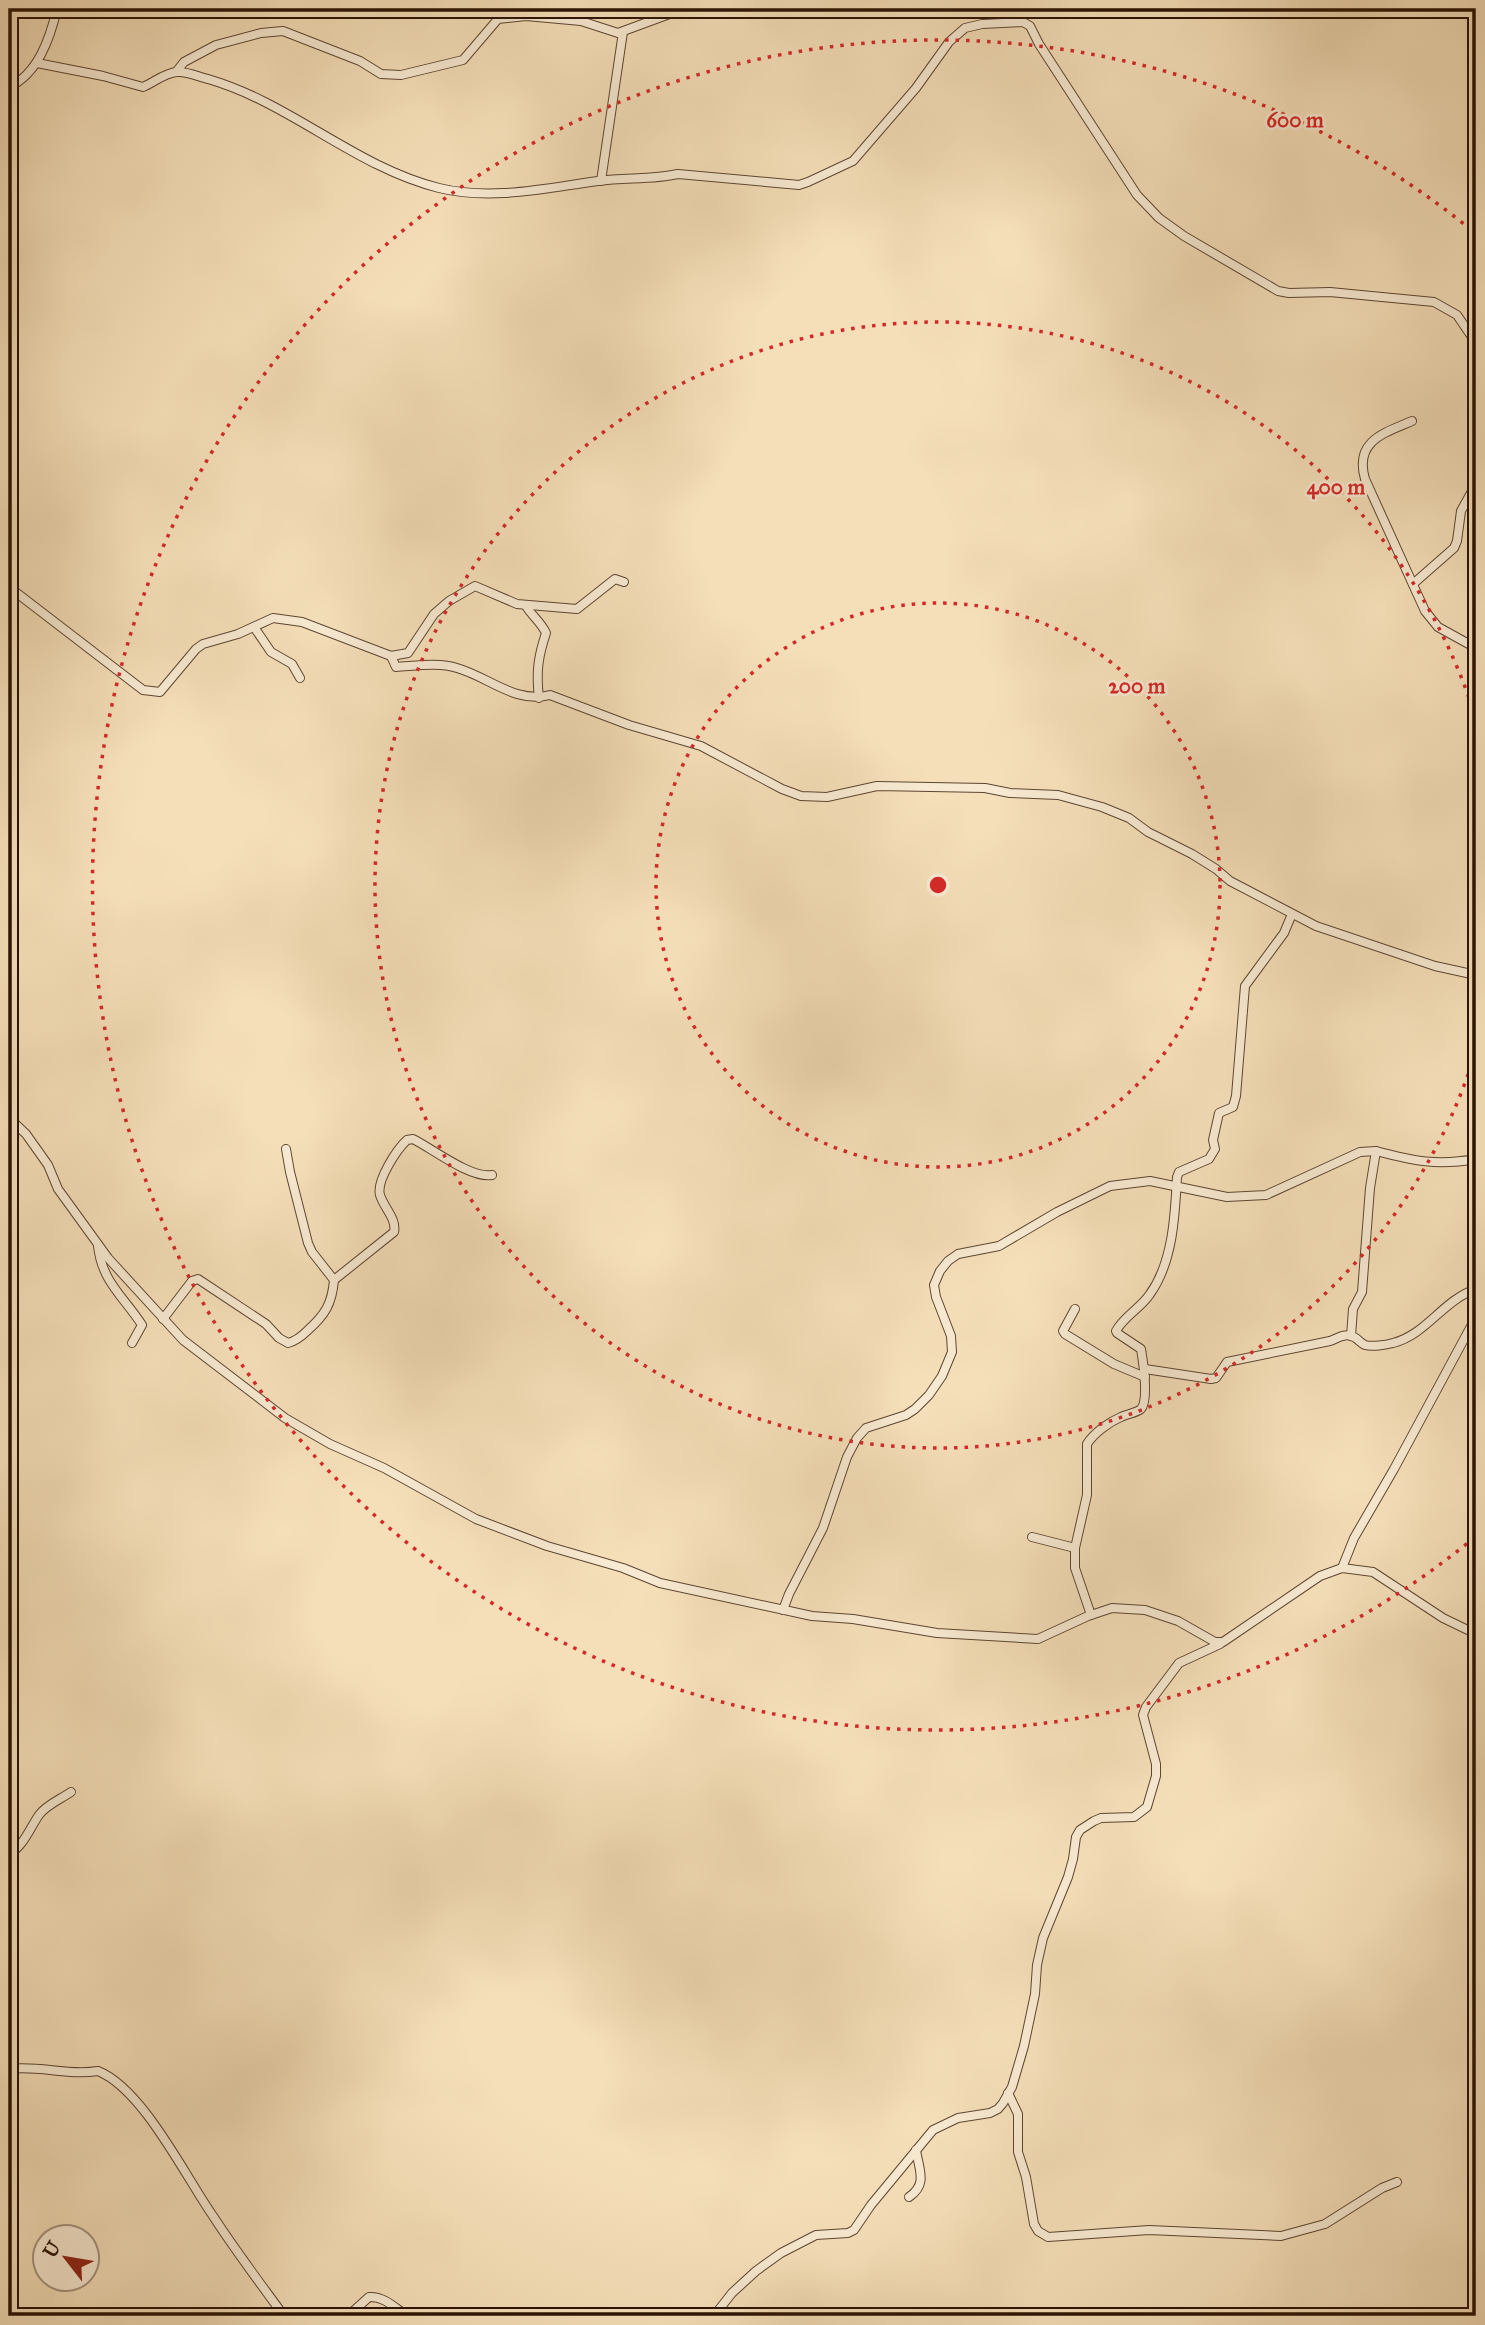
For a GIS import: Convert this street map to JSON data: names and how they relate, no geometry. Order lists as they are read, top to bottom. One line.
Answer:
{"north":"top left","rings":["600 m","400 m","200 m"]}
